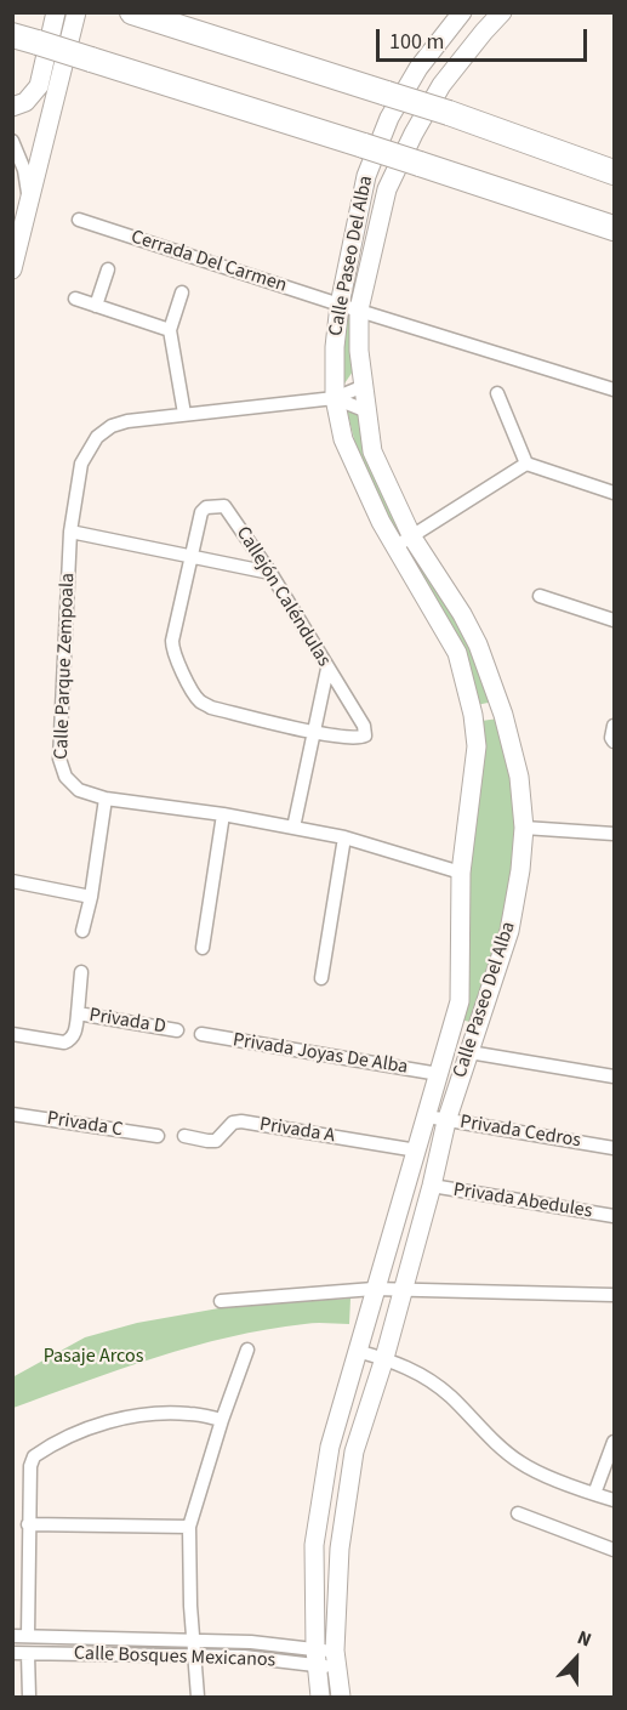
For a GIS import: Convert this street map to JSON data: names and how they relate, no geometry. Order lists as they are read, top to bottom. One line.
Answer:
{"streets":{"street":["Calle Paseo Del Alba","Cerrada Del Carmen","Callejón Caléndulas","Calle Parque Zempoala","Privada D","Privada Joyas De Alba","Privada C","Privada A","Privada Cedros","Privada Abedules","Calle Bosques Mexicanos"]},"crossings":[["Calle Paseo Del Alba","Cerrada Del Carmen"],["Calle Paseo Del Alba","Calle Parque Zempoala"],["Calle Paseo Del Alba","Privada Joyas De Alba"],["Calle Paseo Del Alba","Privada A"],["Calle Paseo Del Alba","Privada Cedros"],["Calle Paseo Del Alba","Privada Abedules"],["Calle Paseo Del Alba","Calle Bosques Mexicanos"]],"parks":["Pasaje Arcos"],"scale_bar":"100 m","north":"top"}
